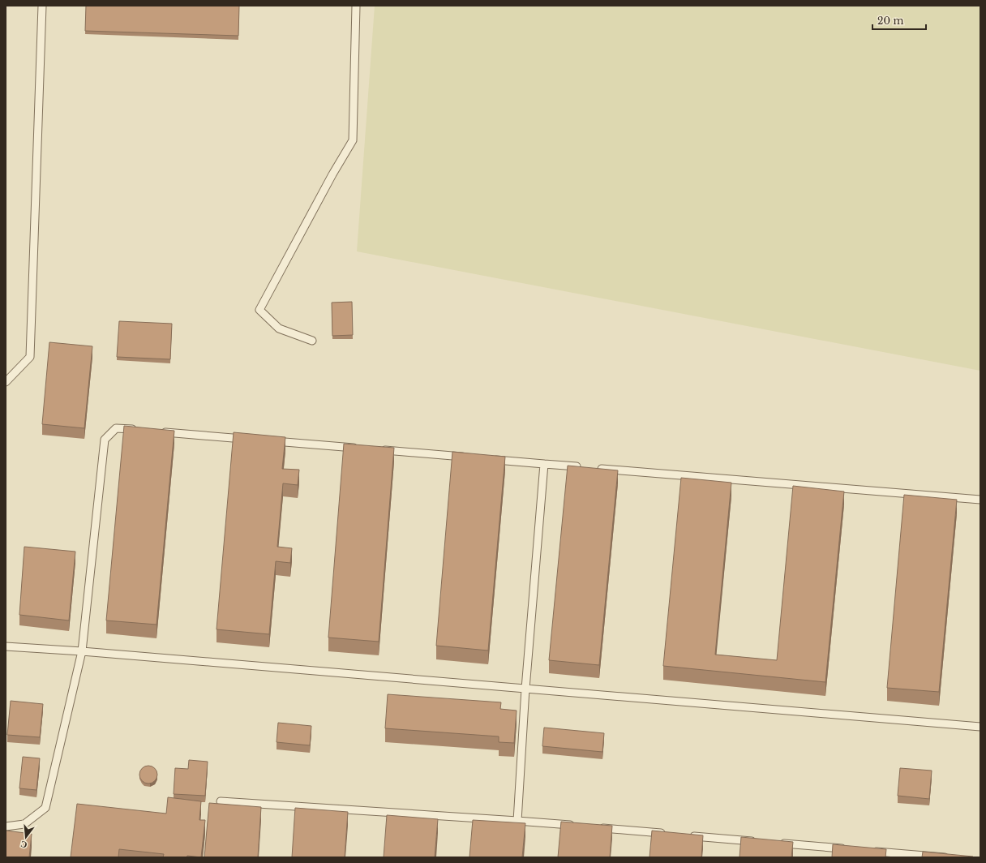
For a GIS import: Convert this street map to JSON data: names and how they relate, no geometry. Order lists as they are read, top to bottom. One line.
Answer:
{"scale_bar":"20 m","north":"bottom"}
